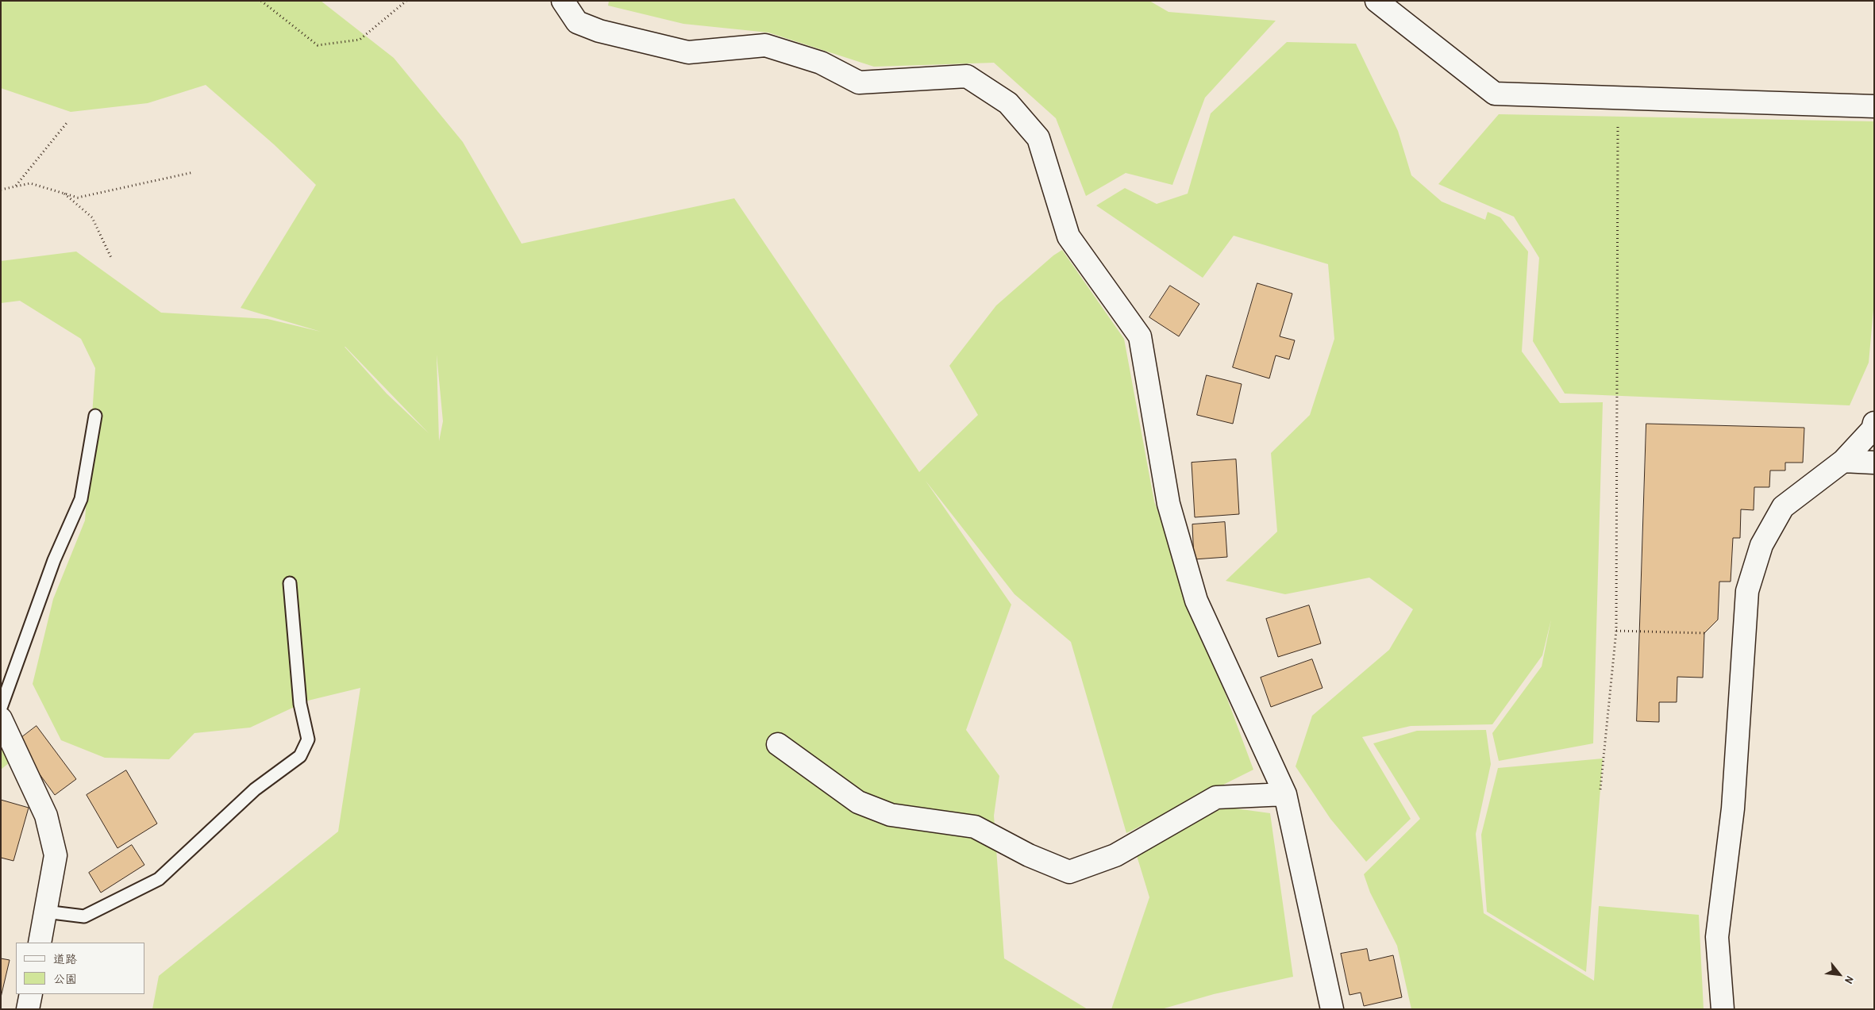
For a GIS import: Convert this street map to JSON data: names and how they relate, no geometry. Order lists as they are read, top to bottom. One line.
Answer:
{"legend":["道路","公園"],"north":"bottom right"}
